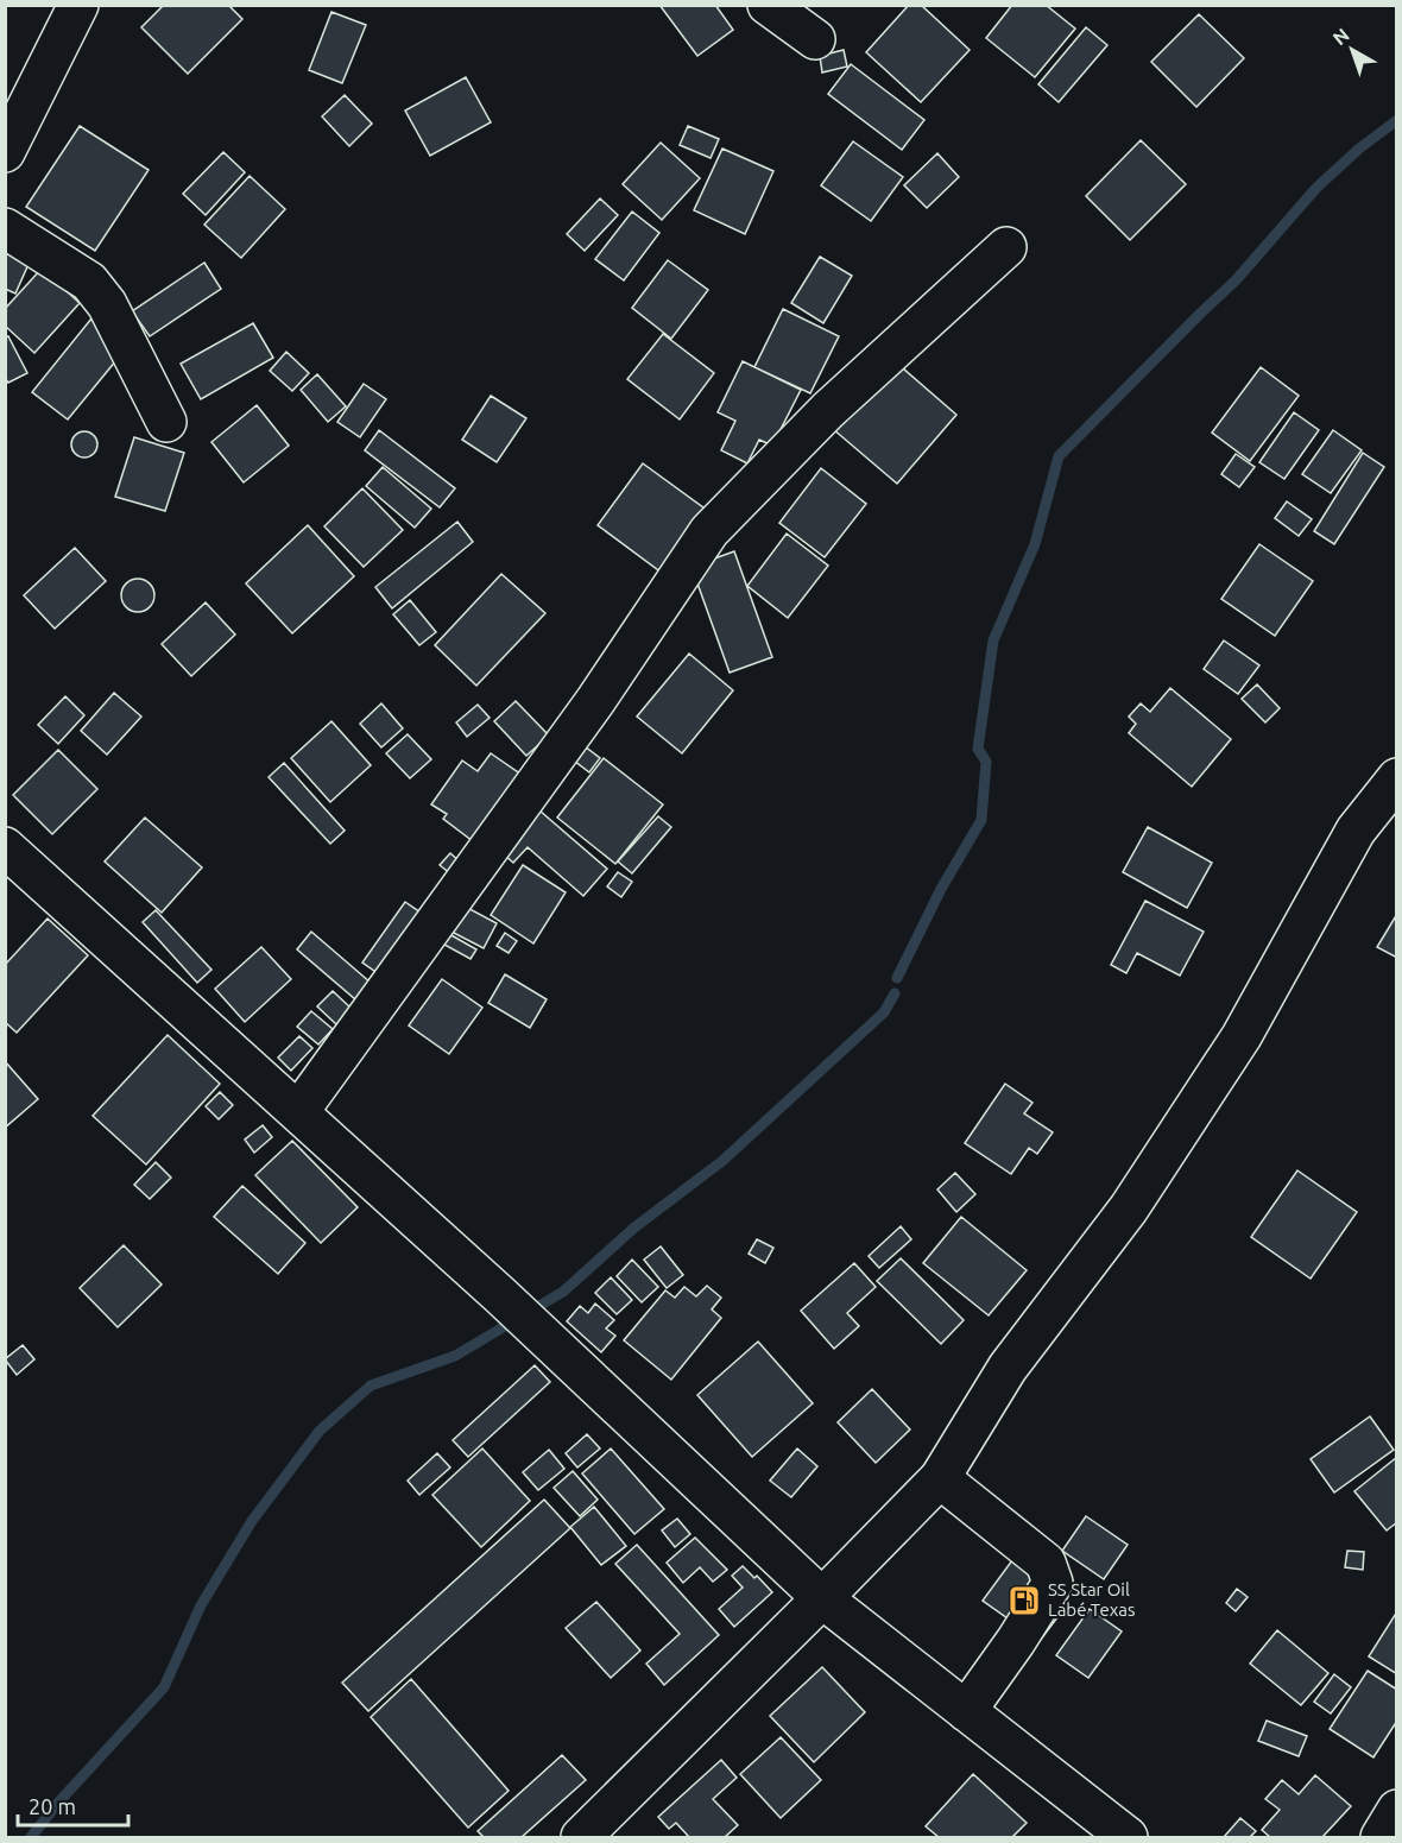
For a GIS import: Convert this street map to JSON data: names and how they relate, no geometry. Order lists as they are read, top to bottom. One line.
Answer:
{"places":{"fuel station":["SS Star Oil Labé Texas"]},"scale_bar":"20 m","north":"top left"}
